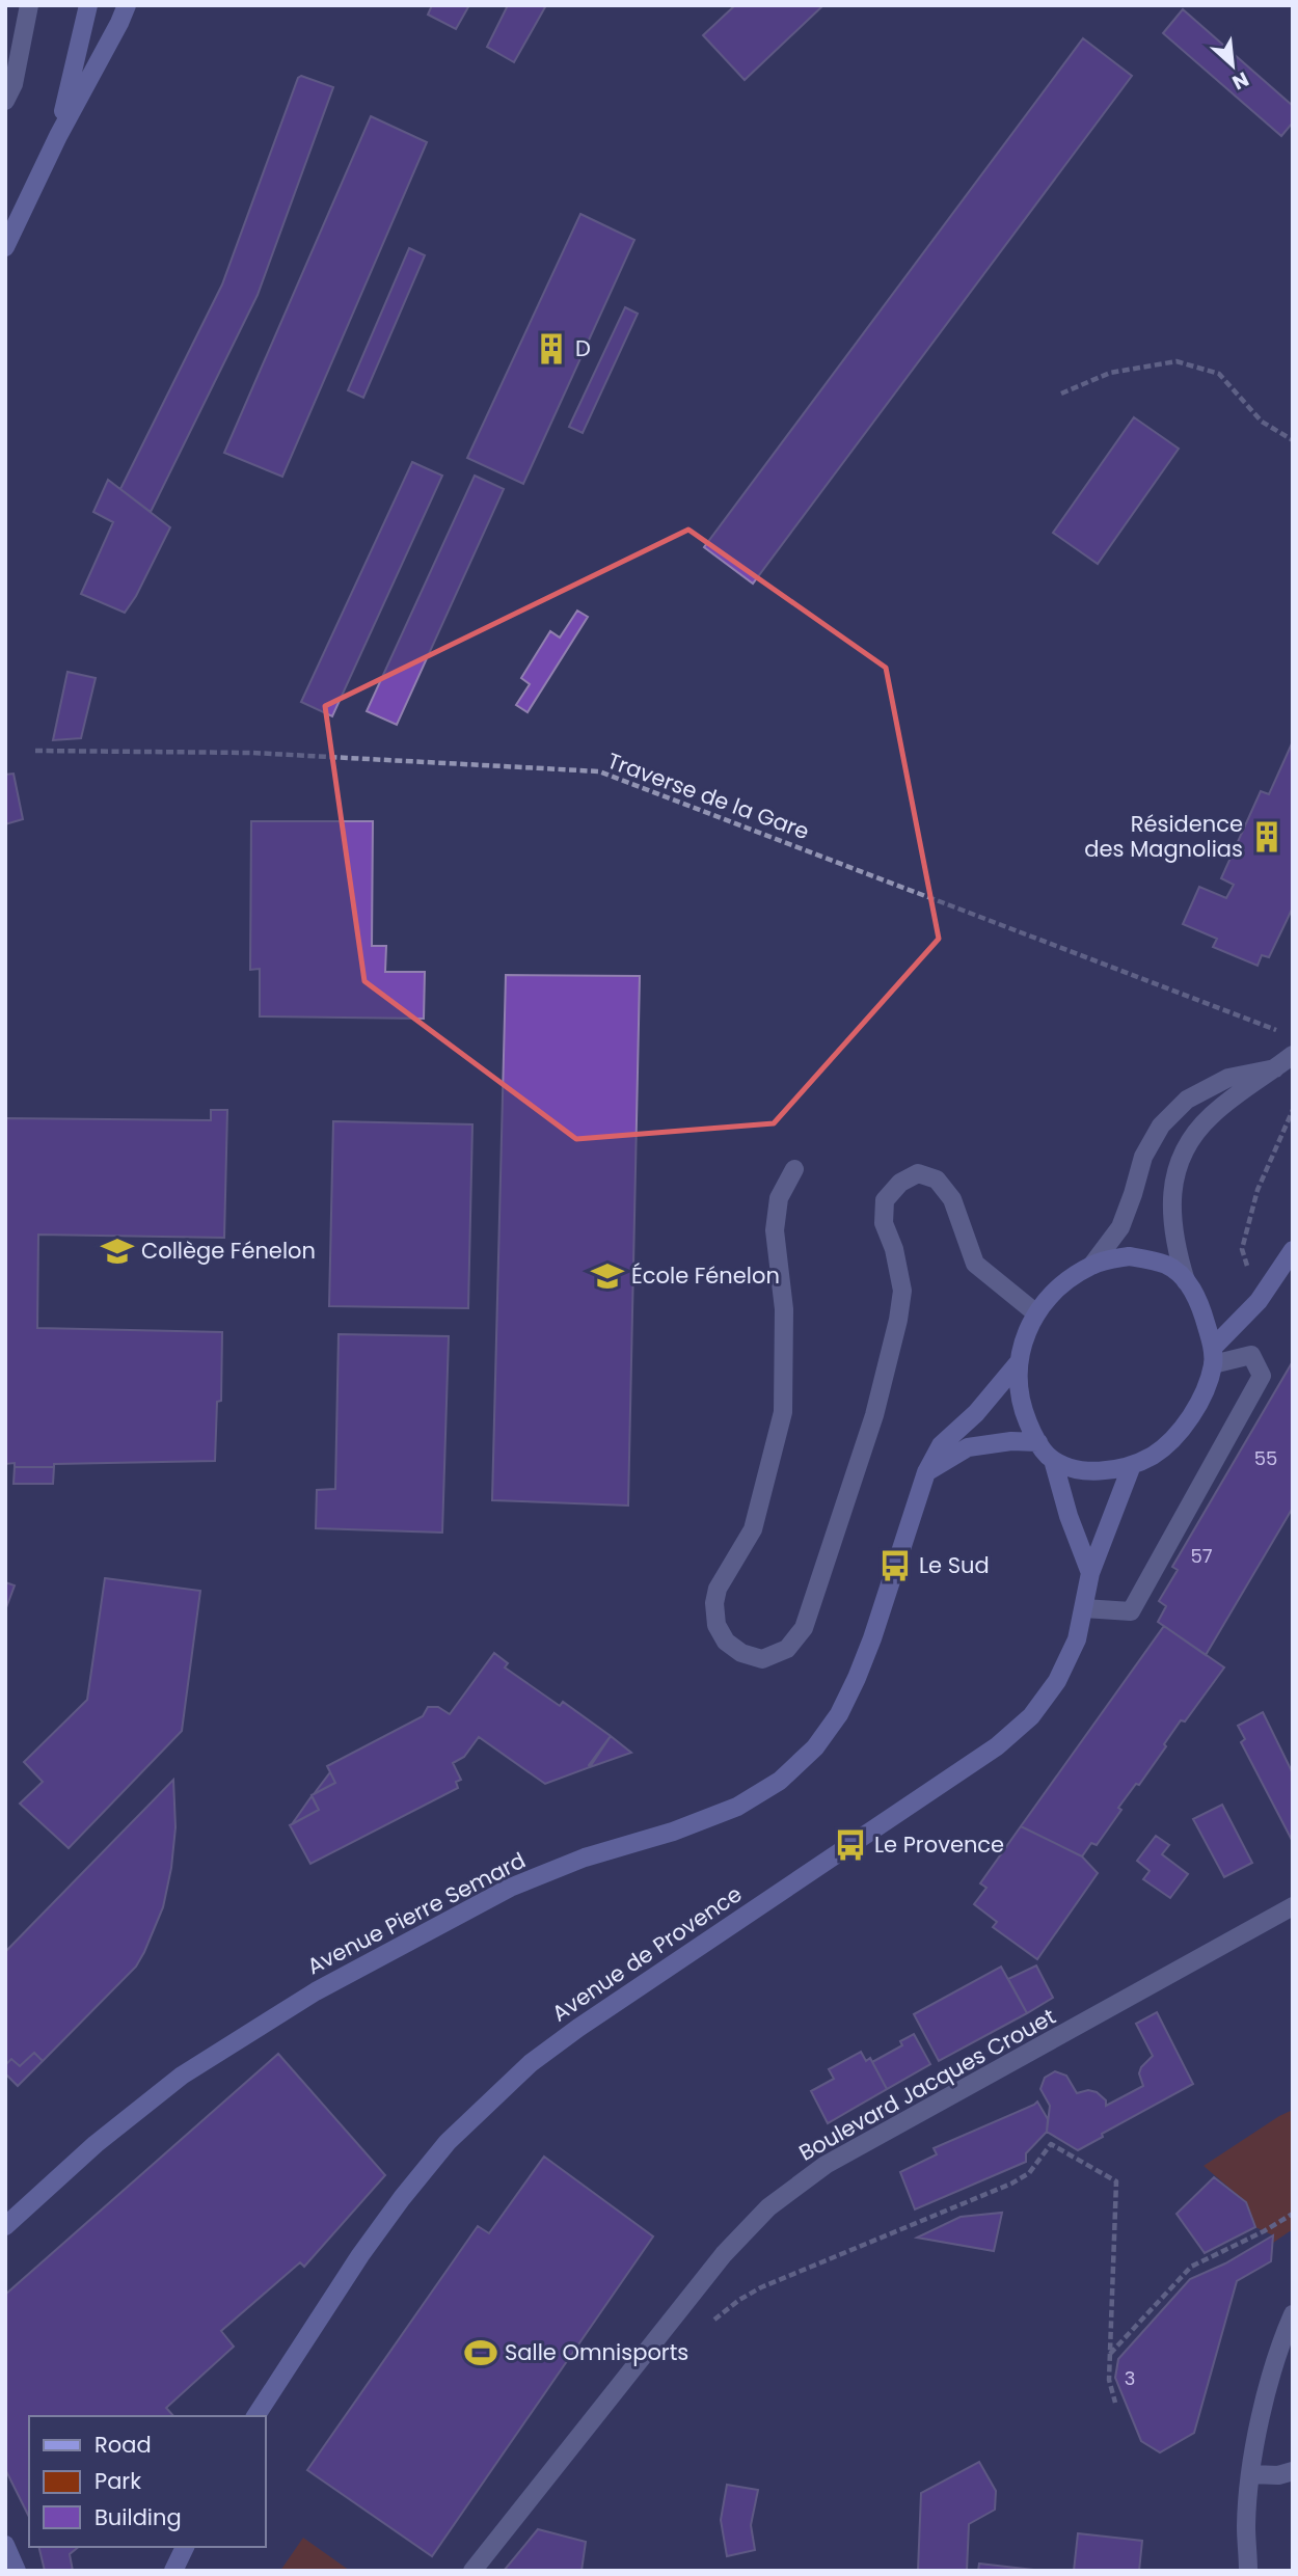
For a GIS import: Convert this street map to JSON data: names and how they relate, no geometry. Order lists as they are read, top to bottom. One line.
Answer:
{"streets":{"main road":["Avenue Pierre Semard","Avenue de Provence"],"street":["Boulevard Jacques Crouet"],"path":["Traverse de la Gare"]},"crossings":[["Avenue Pierre Semard","Avenue de Provence"]],"places":{"building":["D","Résidence des Magnolias"],"school or university":["Collège Fénelon","École Fénelon"],"bus stop":["Le Sud","Le Provence"],"sports":["Salle Omnisports"]},"house_numbers":["55","57","3"],"legend":["Road","Park","Building"],"north":"bottom right"}
